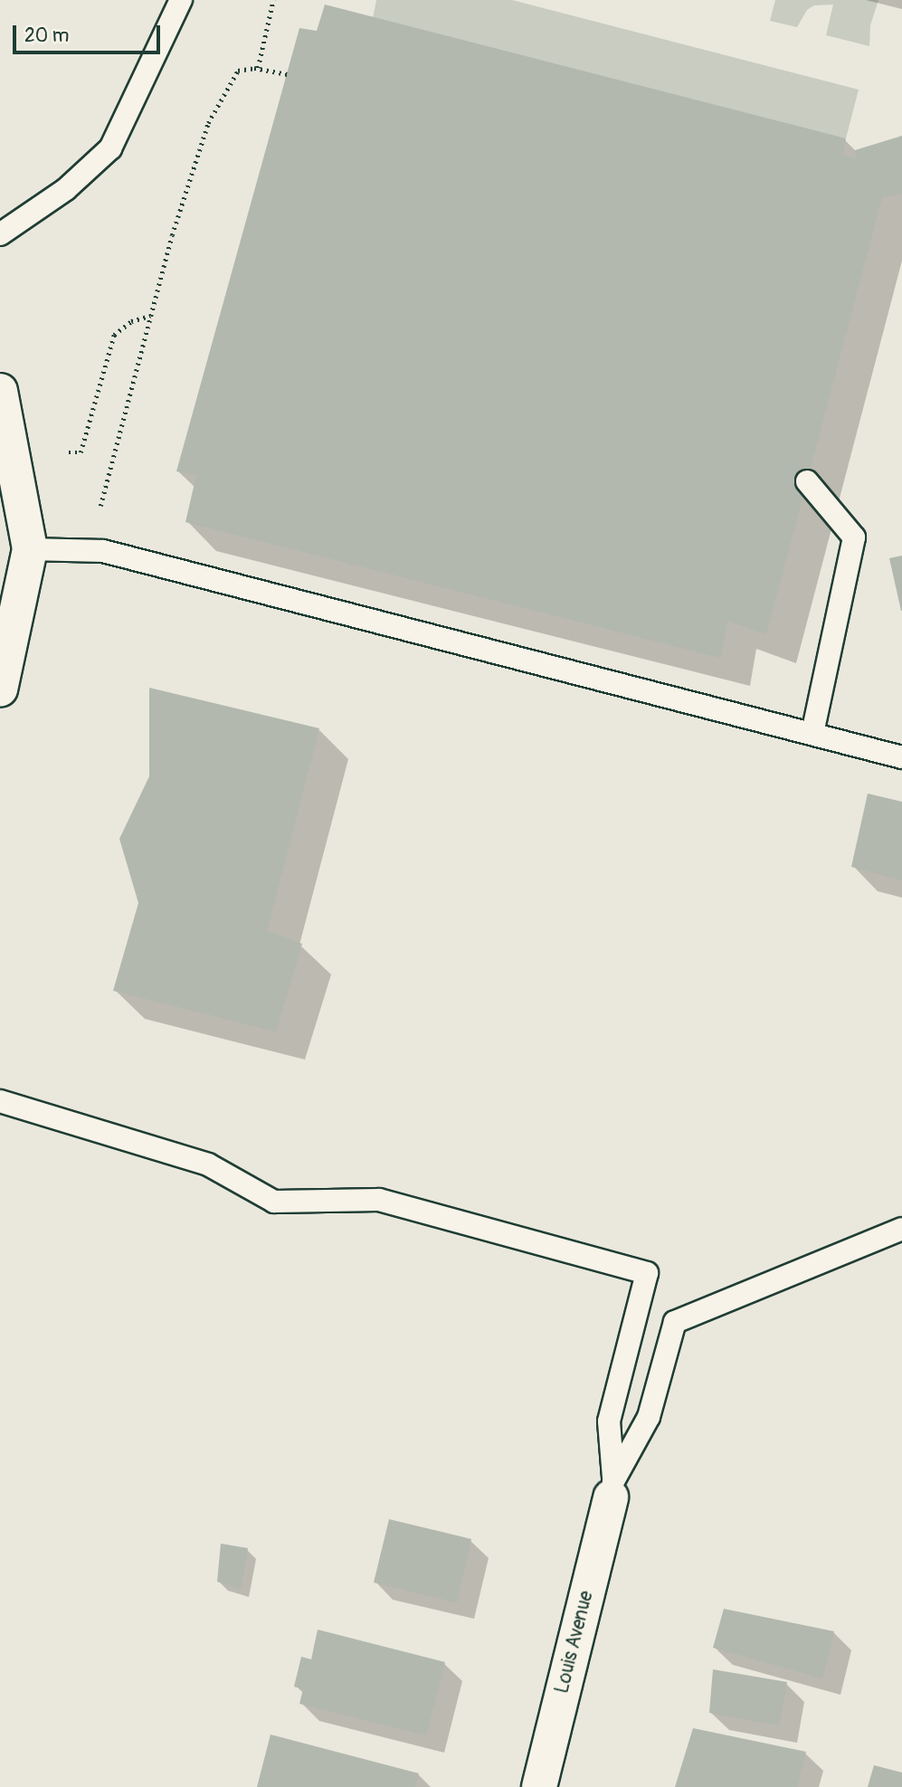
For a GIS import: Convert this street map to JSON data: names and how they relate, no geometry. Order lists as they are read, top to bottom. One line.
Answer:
{"streets":{"street":["Louis Avenue"]},"scale_bar":"20 m"}
